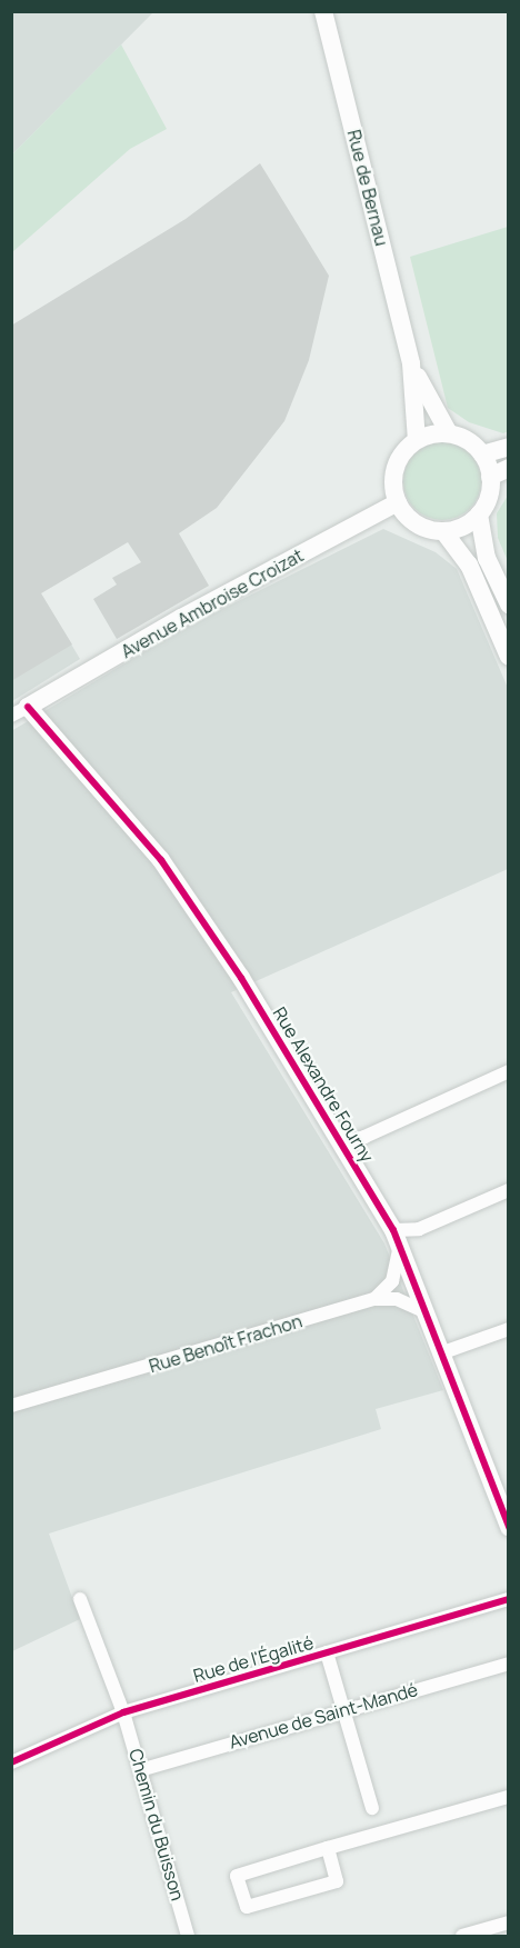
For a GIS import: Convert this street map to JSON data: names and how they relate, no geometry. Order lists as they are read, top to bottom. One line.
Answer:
{"streets":{"street":["Rue de Bernau","Avenue Ambroise Croizat","Rue Alexandre Fourny","Rue Benoît Frachon","Rue de l'Égalité","Avenue de Saint-Mandé","Chemin du Buisson"]},"crossings":[["Rue de Bernau","Avenue Ambroise Croizat"],["Avenue Ambroise Croizat","Rue Alexandre Fourny"],["Rue de l'Égalité","Chemin du Buisson"],["Avenue de Saint-Mandé","Chemin du Buisson"]]}
